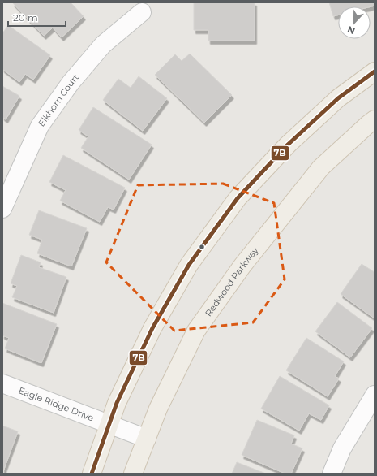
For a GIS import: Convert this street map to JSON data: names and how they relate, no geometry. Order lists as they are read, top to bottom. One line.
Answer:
{"streets":{"main road":["Redwood Parkway"],"street":["Elkhorn Court","Eagle Ridge Drive"]},"crossings":[["Redwood Parkway","Eagle Ridge Drive"]],"lines":["transit line 7B"],"scale_bar":"20 m","north":"bottom"}
